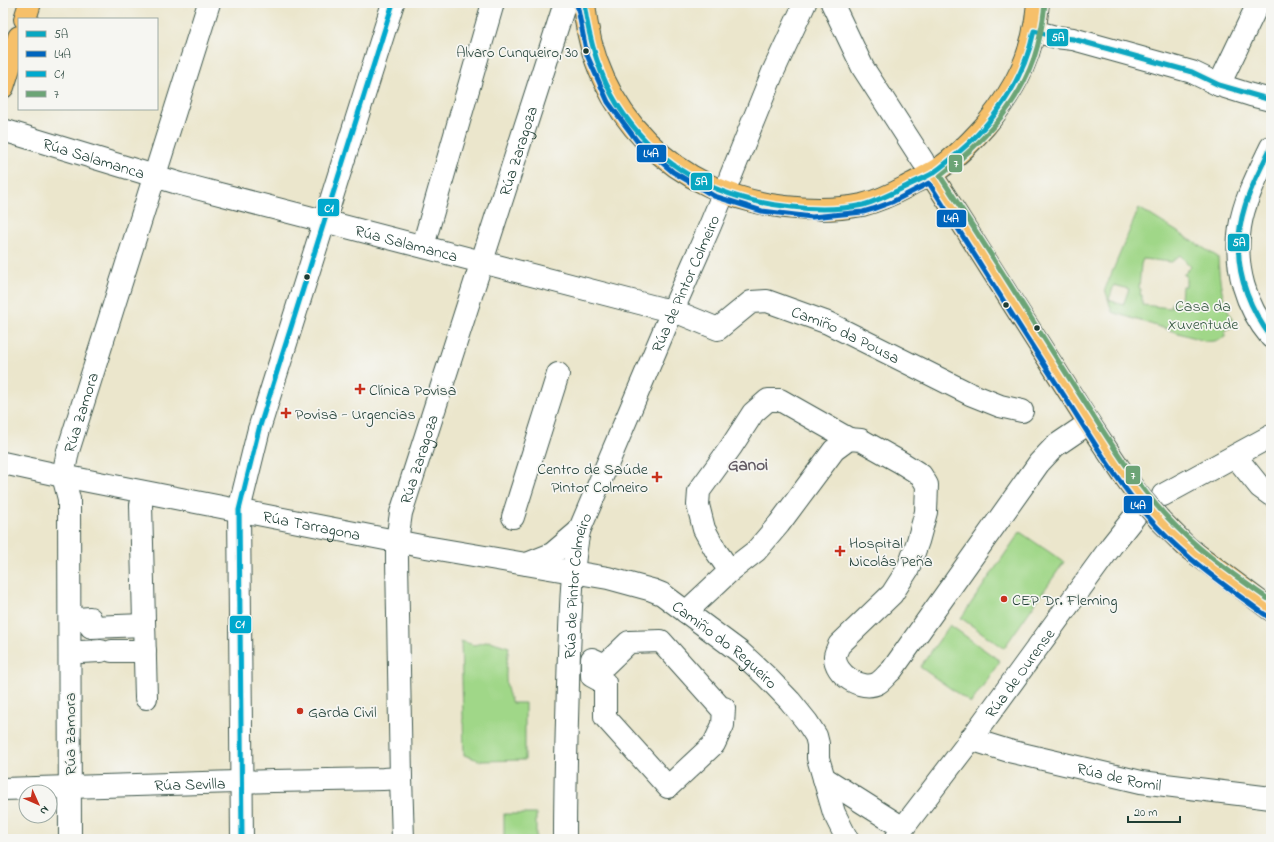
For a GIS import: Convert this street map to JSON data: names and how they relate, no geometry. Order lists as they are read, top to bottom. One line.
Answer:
{"streets":{"street":["Rúa Zaragoza","Rúa Salamanca","Rúa de Pintor Colmeiro","Camiño da Pousa","Rúa Zamora","Rúa Tarragona","Camiño do Regueiro","Rúa de Ourense","Rúa de Romil","Rúa Sevilla"]},"crossings":[["Rúa Zaragoza","Rúa Salamanca"],["Rúa Zaragoza","Rúa Tarragona"],["Rúa Zaragoza","Rúa Sevilla"],["Rúa Salamanca","Rúa de Pintor Colmeiro"],["Rúa Salamanca","Camiño da Pousa"],["Rúa Salamanca","Rúa Zamora"],["Rúa de Pintor Colmeiro","Camiño da Pousa"],["Rúa de Pintor Colmeiro","Rúa Tarragona"],["Rúa de Pintor Colmeiro","Camiño do Regueiro"],["Rúa Zamora","Rúa Tarragona"],["Rúa Zamora","Rúa Sevilla"],["Rúa Tarragona","Camiño do Regueiro"],["Rúa de Ourense","Rúa de Romil"]],"districts":["Ganoi"],"parks":["Casa da Xuventude"],"places":{"other":["Alvaro Cunqueiro, 30","CEP Dr. Fleming","Garda Civil"],"health":["Clínica Povisa","Povisa - Urgencias","Centro de Saúde Pintor Colmeiro","Hospital Nicolás Peña"]},"lines":["transit line 5A","transit line C1","transit line L4A","transit line 7"],"legend":["5A","L4A","C1","7"],"scale_bar":"20 m","north":"bottom right"}
